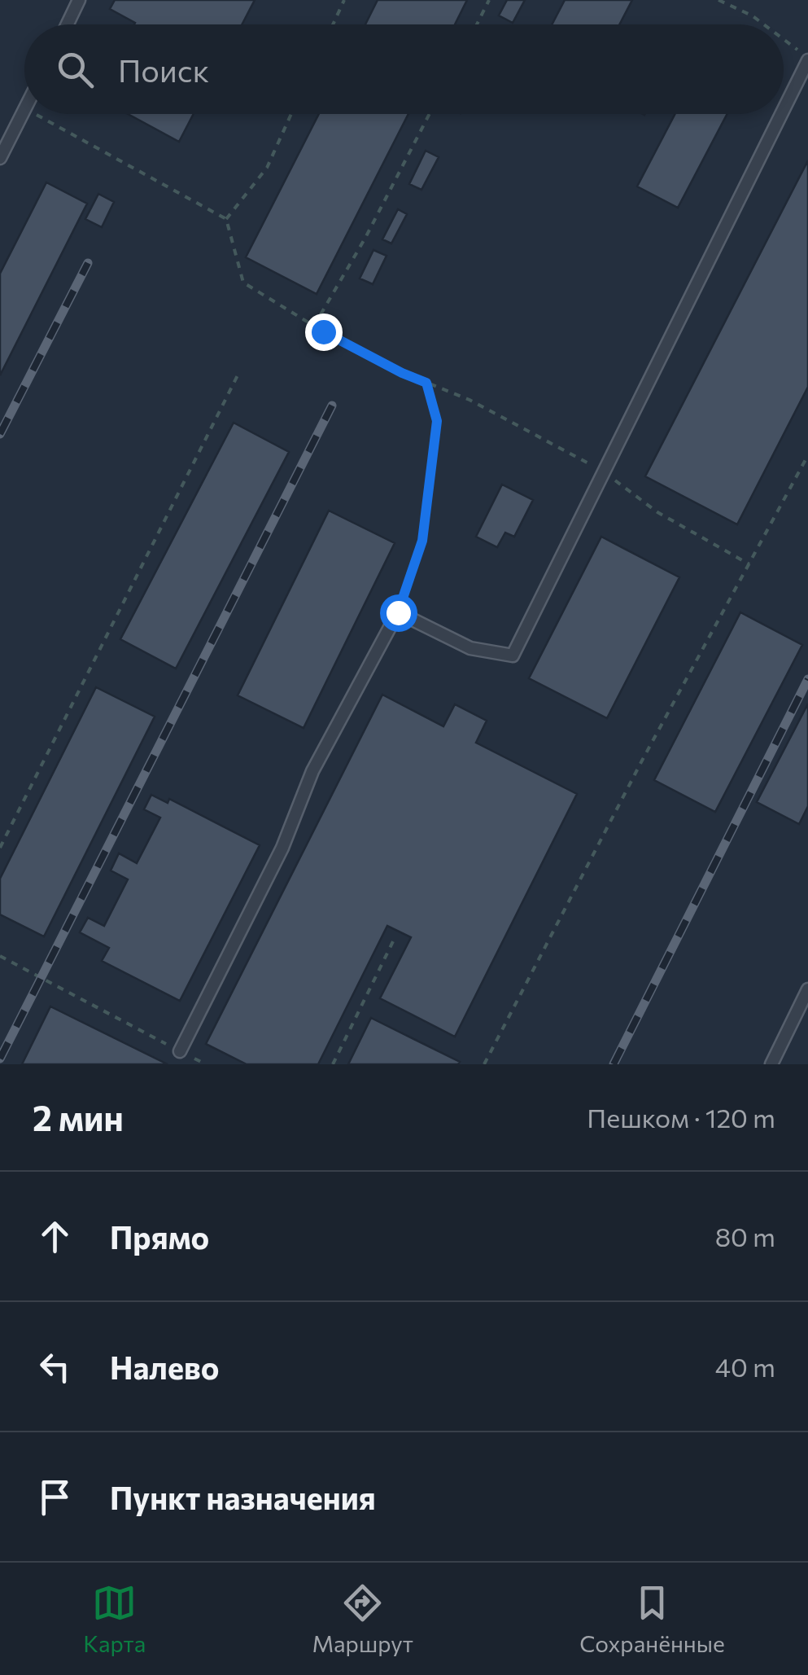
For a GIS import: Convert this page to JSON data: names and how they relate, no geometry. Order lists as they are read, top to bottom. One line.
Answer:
{"page":{"search":"Поиск","heading":["2 мин","Пешком · 120 m"],"list":[["Прямо","80 m"],["Налево","40 m"],"Пункт назначения"],"nav":["Карта","Маршрут","Сохранённые"]}}
